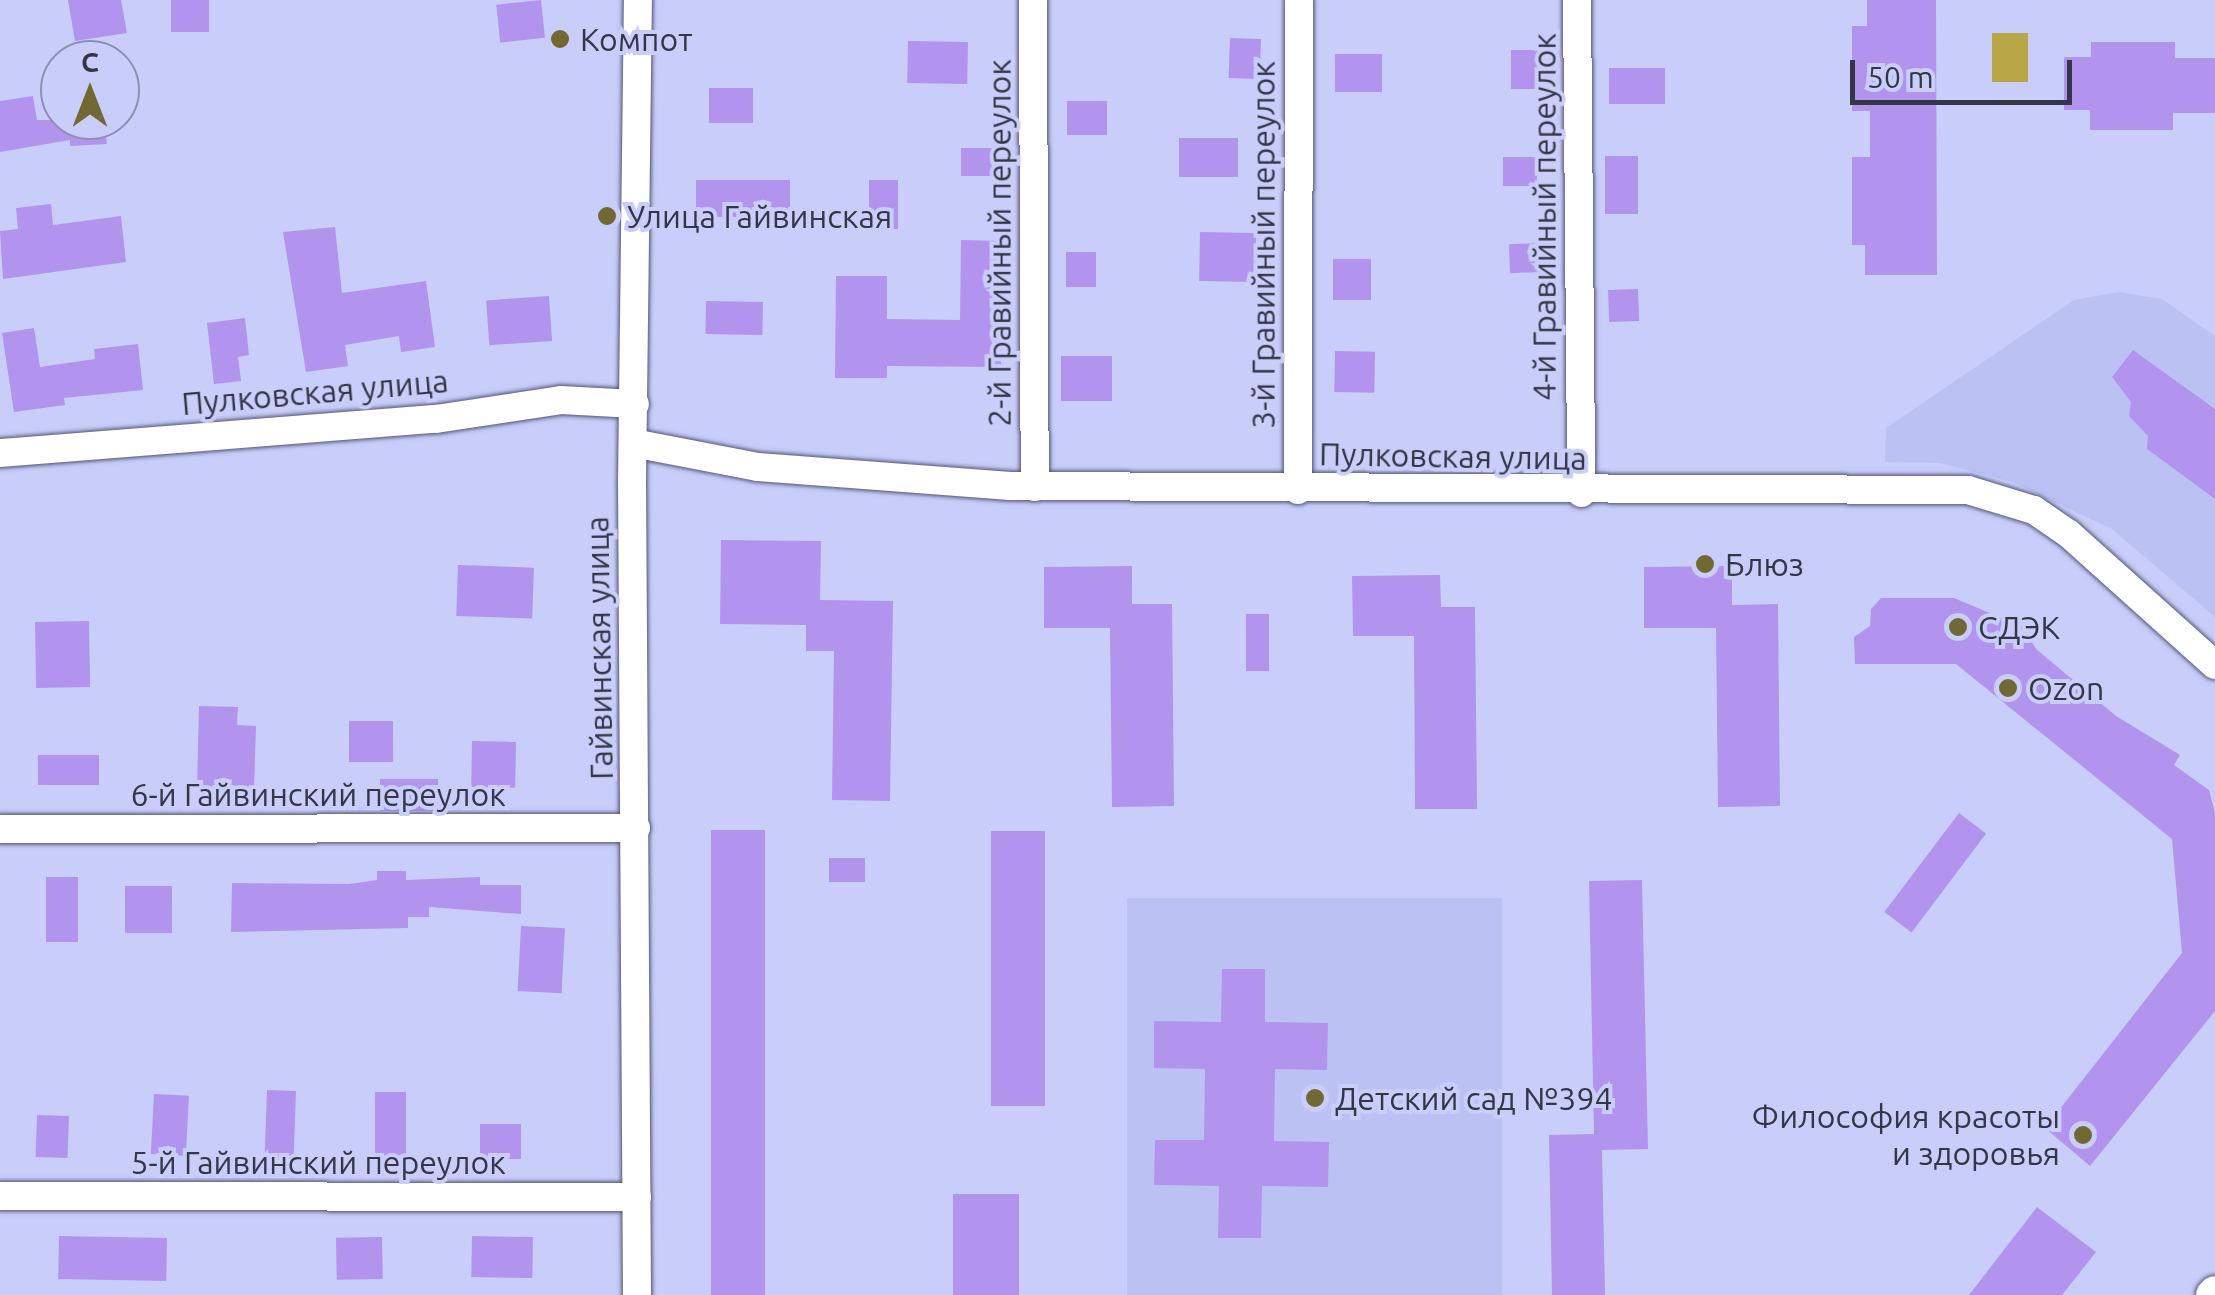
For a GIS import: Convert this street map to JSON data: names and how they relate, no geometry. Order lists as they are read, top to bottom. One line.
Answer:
{"streets":{"street":["4-й Гравийный переулок","2-й Гравийный переулок","3-й Гравийный переулок","Пулковская улица","Гайвинская улица","6-й Гайвинский переулок","5-й Гайвинский переулок"]},"crossings":[["4-й Гравийный переулок","Пулковская улица"],["2-й Гравийный переулок","Пулковская улица"],["3-й Гравийный переулок","Пулковская улица"],["Пулковская улица","Гайвинская улица"],["Гайвинская улица","6-й Гайвинский переулок"],["Гайвинская улица","5-й Гайвинский переулок"]],"places":["Компот","Улица Гайвинская","Блюз","СДЭК","Ozon","Детский сад №394","Философия красоты и здоровья"],"scale_bar":"50 m","north":"top"}
